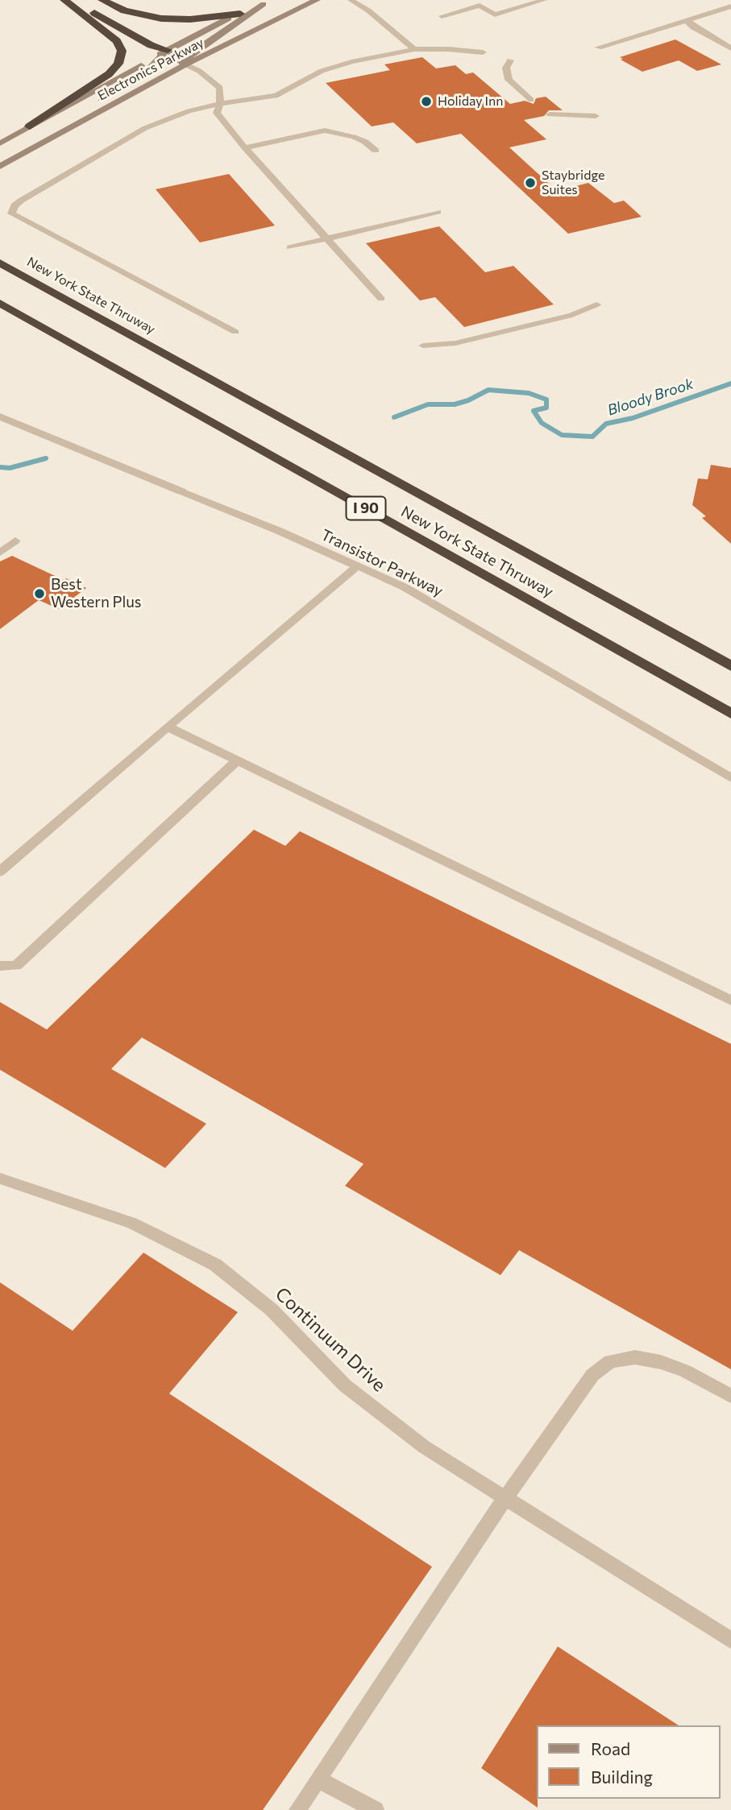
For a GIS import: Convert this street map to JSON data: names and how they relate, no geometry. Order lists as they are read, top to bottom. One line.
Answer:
{"streets":{"highway":["New York State Thruway","I 90"],"main road":["Electronics Parkway"],"street":["Transistor Parkway"],"lane":["Continuum Drive"]},"water":["Bloody Brook"],"places":["Holiday Inn","Staybridge Suites","Best Western Plus"],"legend":["Road","Building"]}
